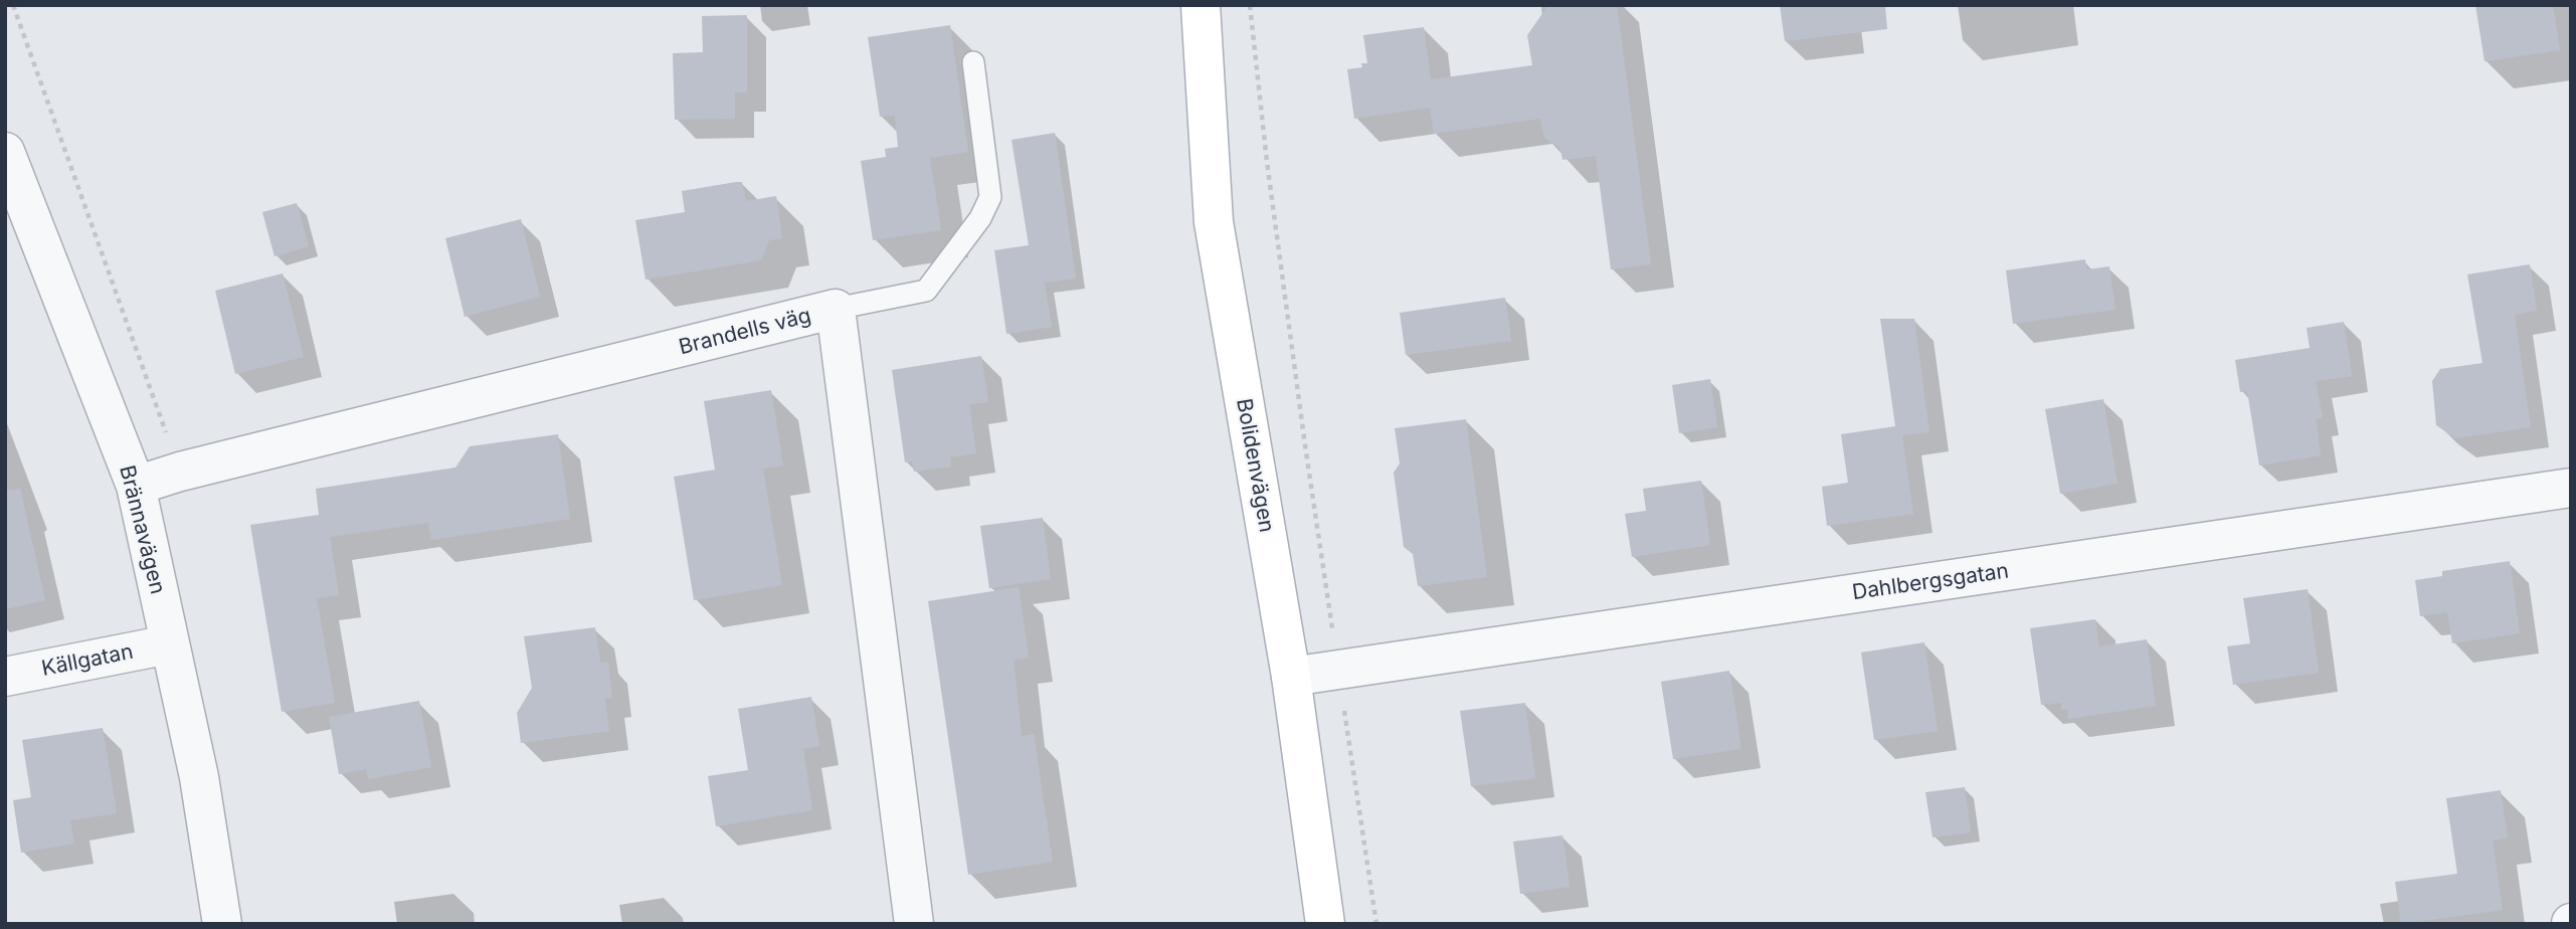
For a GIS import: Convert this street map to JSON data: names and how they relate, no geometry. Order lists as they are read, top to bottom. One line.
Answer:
{"streets":{"main road":["Bolidenvägen"],"street":["Brandells väg","Brännavägen","Dahlbergsgatan","Källgatan"]},"crossings":[["Brandells väg","Brännavägen"],["Bolidenvägen","Dahlbergsgatan"],["Brännavägen","Källgatan"]]}
